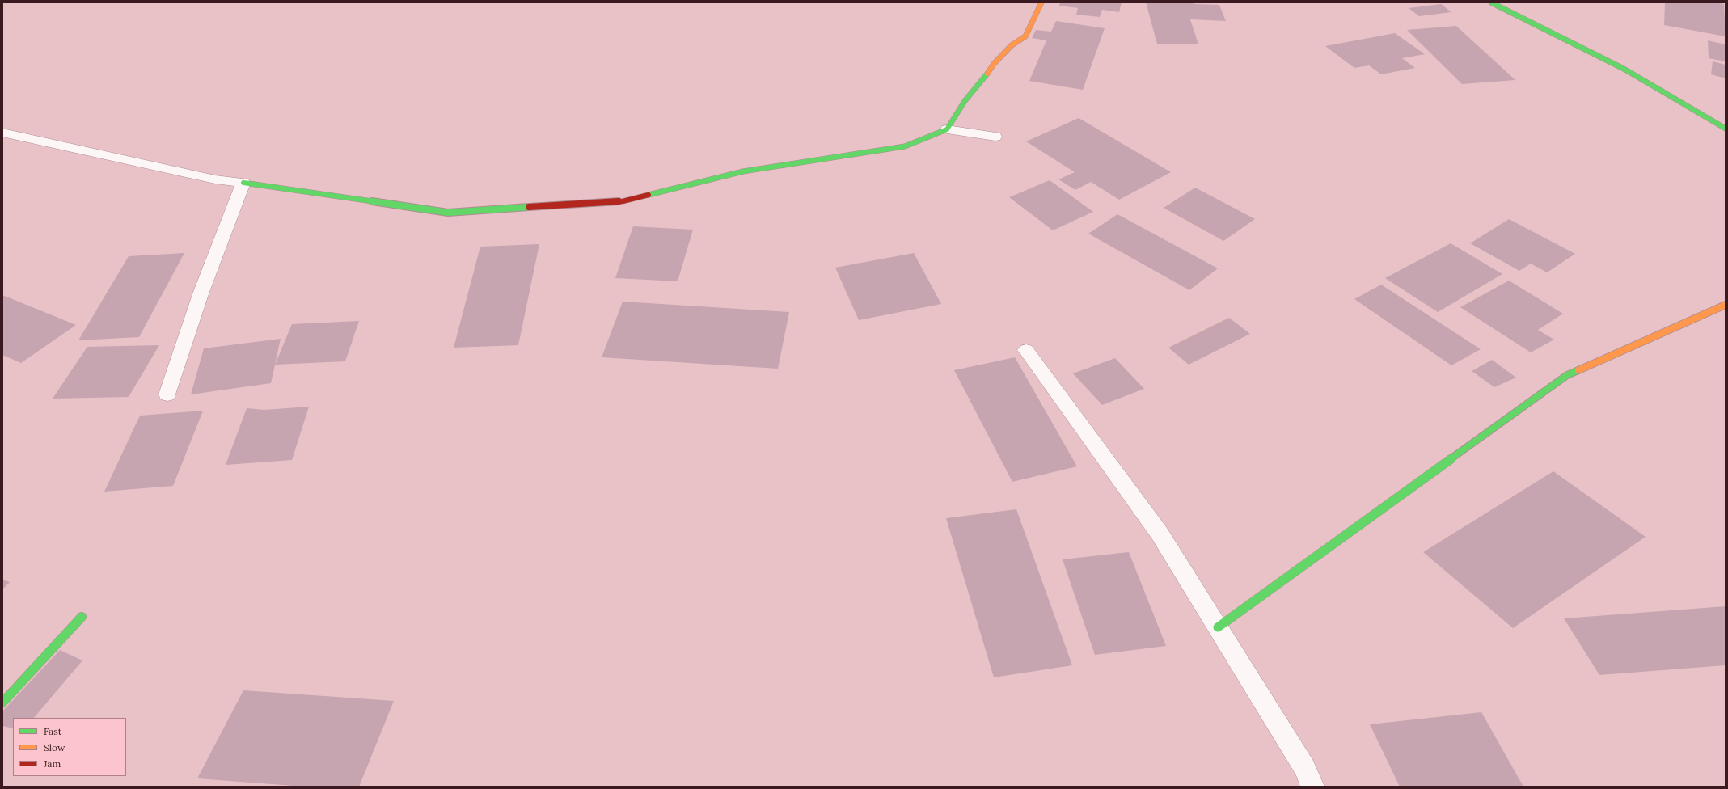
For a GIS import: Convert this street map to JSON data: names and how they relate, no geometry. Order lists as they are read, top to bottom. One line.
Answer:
{"legend":["Fast","Slow","Jam"]}
